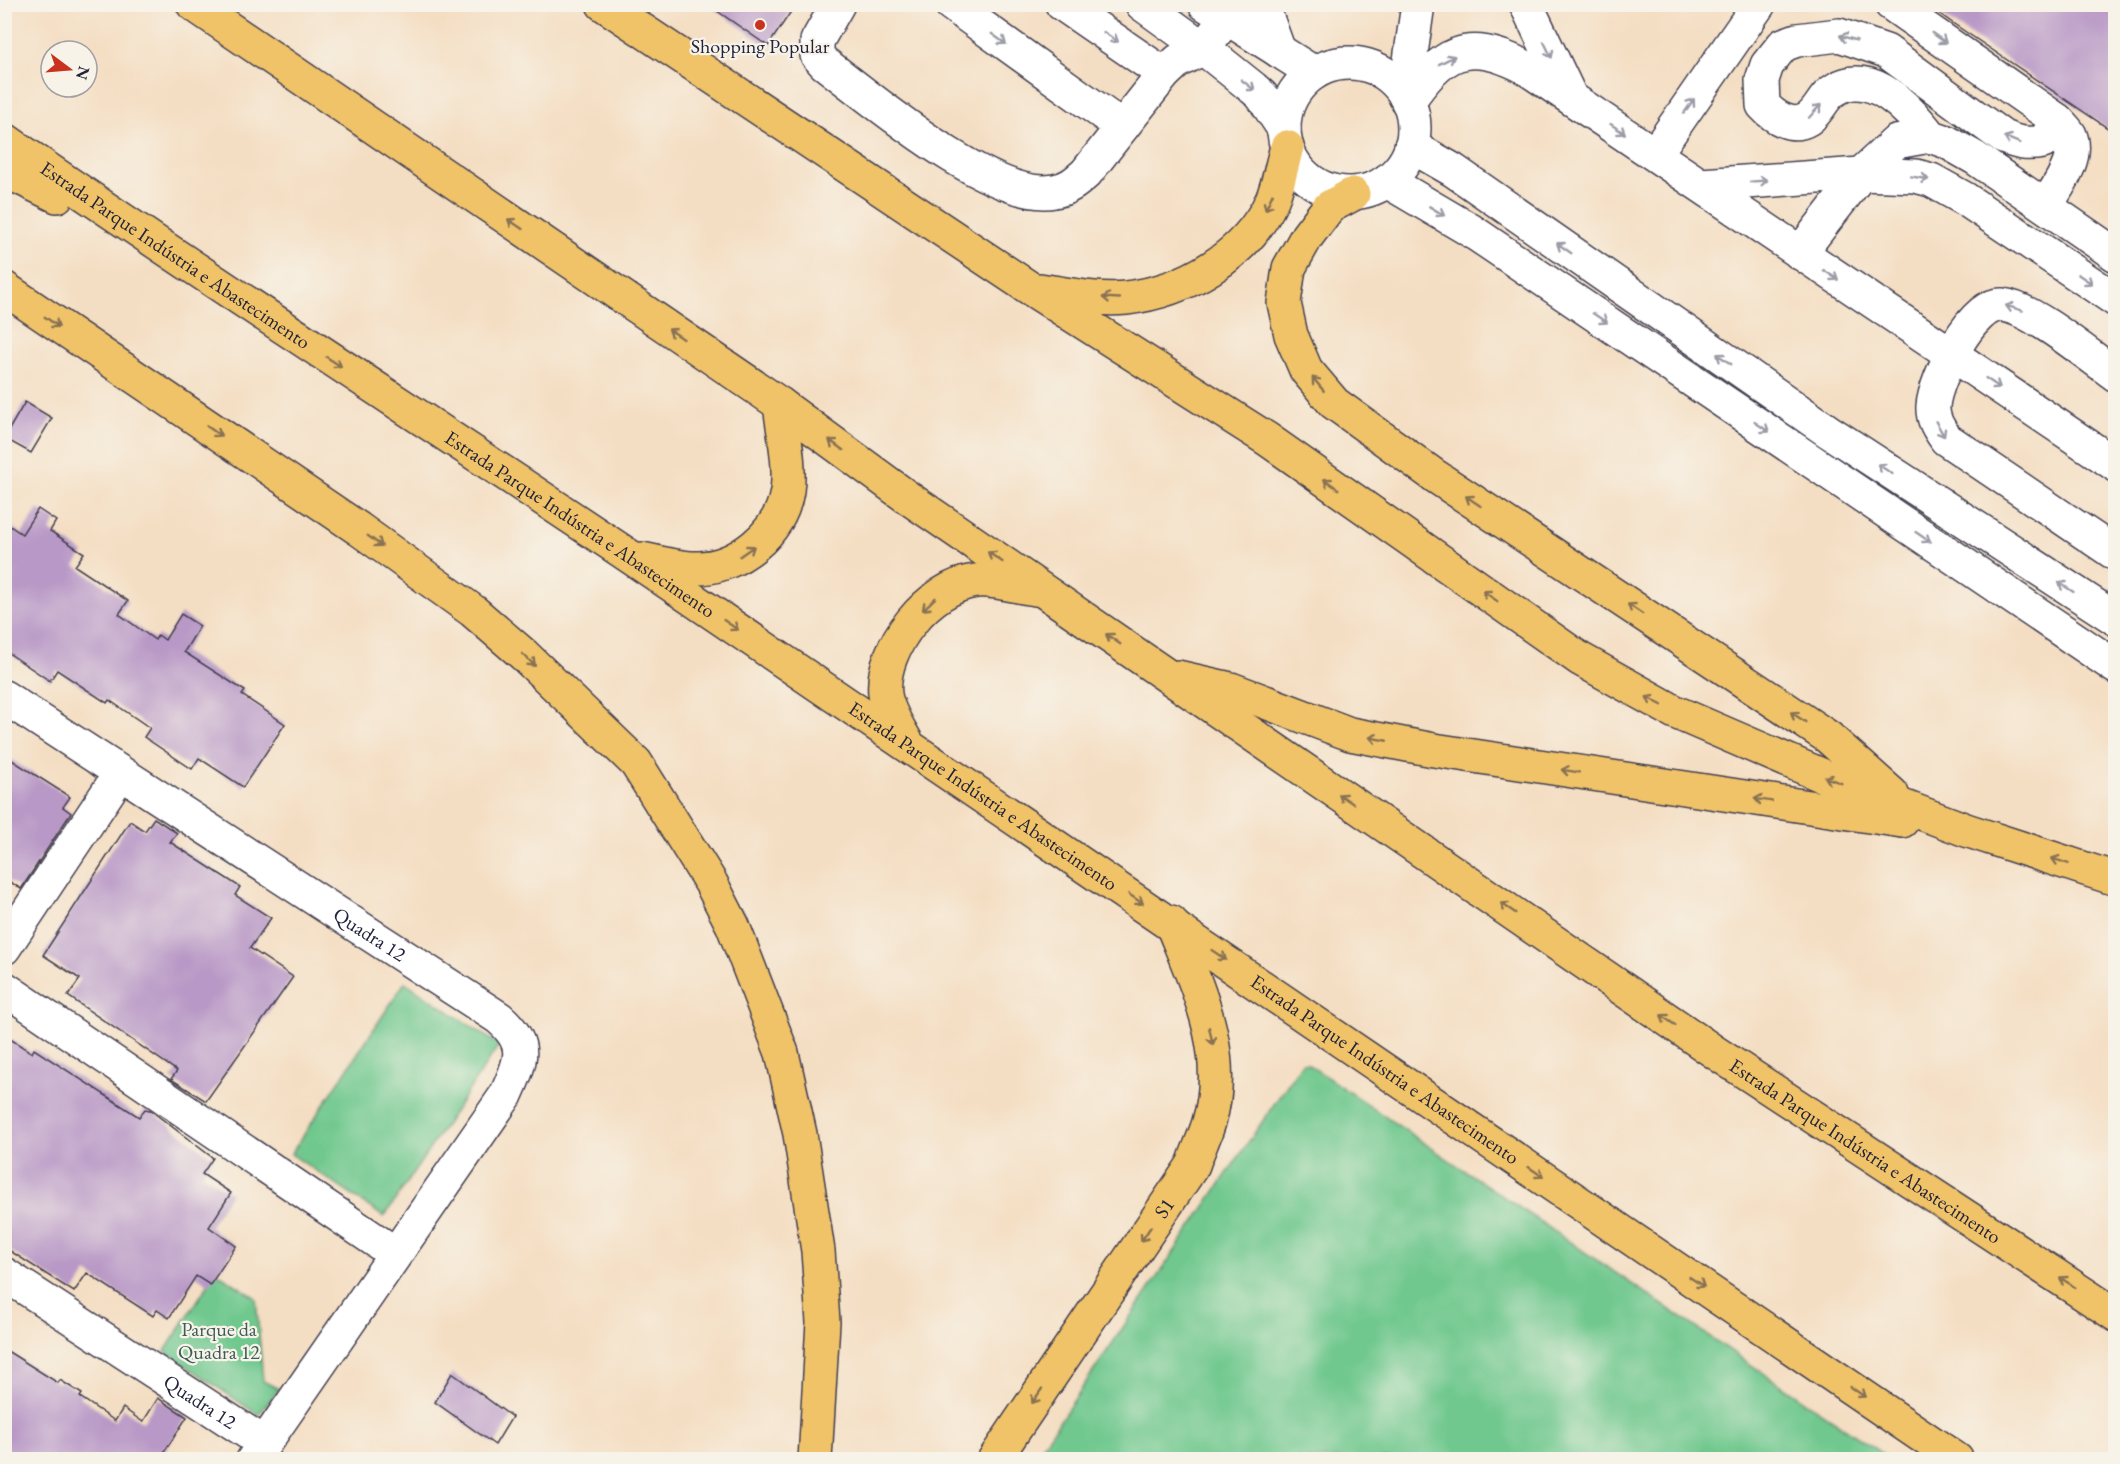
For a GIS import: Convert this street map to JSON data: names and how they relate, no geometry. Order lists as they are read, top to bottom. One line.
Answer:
{"streets":{"highway":["Estrada Parque Indústria e Abastecimento","S1"],"street":["Quadra 12"]},"crossings":[["Estrada Parque Indústria e Abastecimento","S1"]],"one_way":["S1"],"parks":["Parque da Quadra 12"],"places":["Shopping Popular"],"north":"right"}
